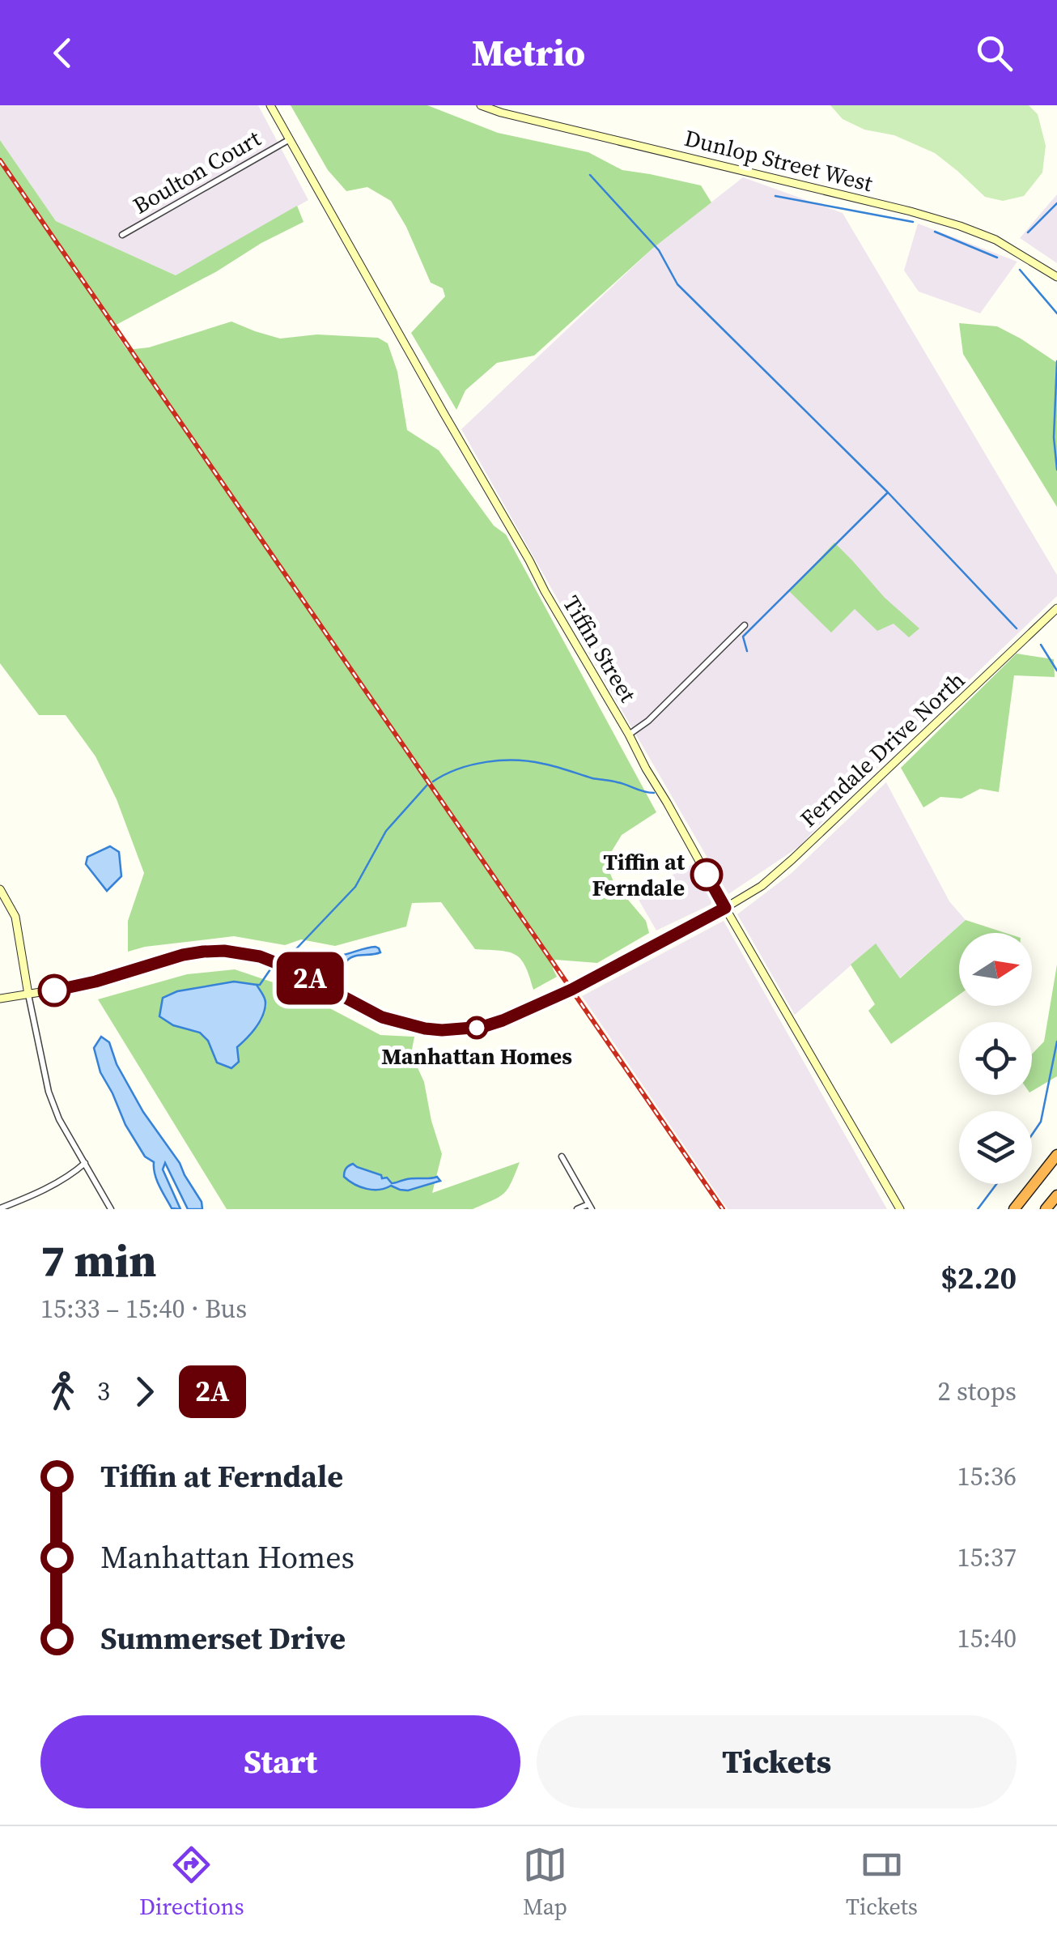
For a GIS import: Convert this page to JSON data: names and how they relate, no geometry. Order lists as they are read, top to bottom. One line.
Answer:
{"streets":{"main road":["Dunlop Street West","Tiffin Street","Ferndale Drive North"],"street":["Boulton Court"]},"crossings":[["Boulton Court","Tiffin Street"],["Tiffin Street","Ferndale Drive North"]],"places":["Tiffin at Ferndale","Manhattan Homes"],"lines":["bus line 2A"],"north":"right","page":{"header":"Metrio","on_map":"2A","heading":["7 min","15:33 – 15:40 · Bus","$2.20"],"legs":["3","2A","2 stops"],"list":[{"name":"Tiffin at Ferndale","value":"15:36"},{"name":"Manhattan Homes","value":"15:37"},{"name":"Summerset Drive","value":"15:40"}],"buttons":["Start","Tickets"],"tabs":["Directions","Map","Tickets"]}}
